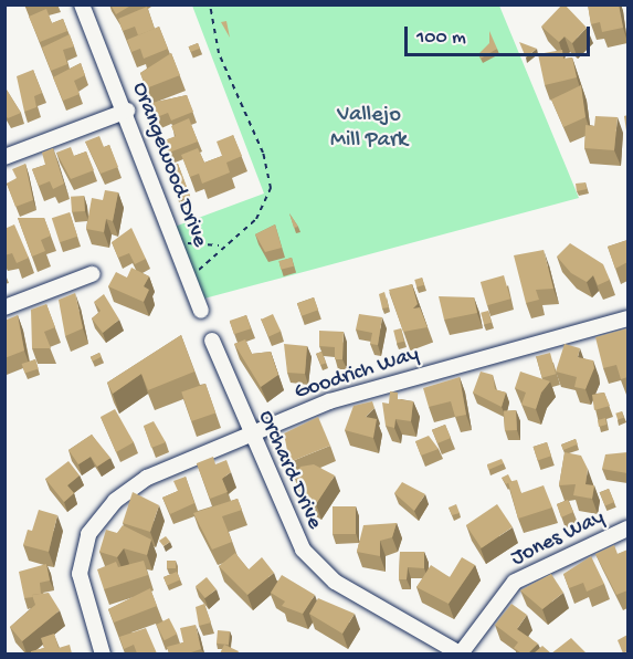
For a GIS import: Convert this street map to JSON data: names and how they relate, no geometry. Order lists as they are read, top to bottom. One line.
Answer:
{"streets":{"street":["Orangewood Drive","Goodrich Way","Orchard Drive","Jones Way"]},"crossings":[["Goodrich Way","Orchard Drive"],["Orchard Drive","Jones Way"]],"parks":["Vallejo Mill Park"],"scale_bar":"100 m"}
